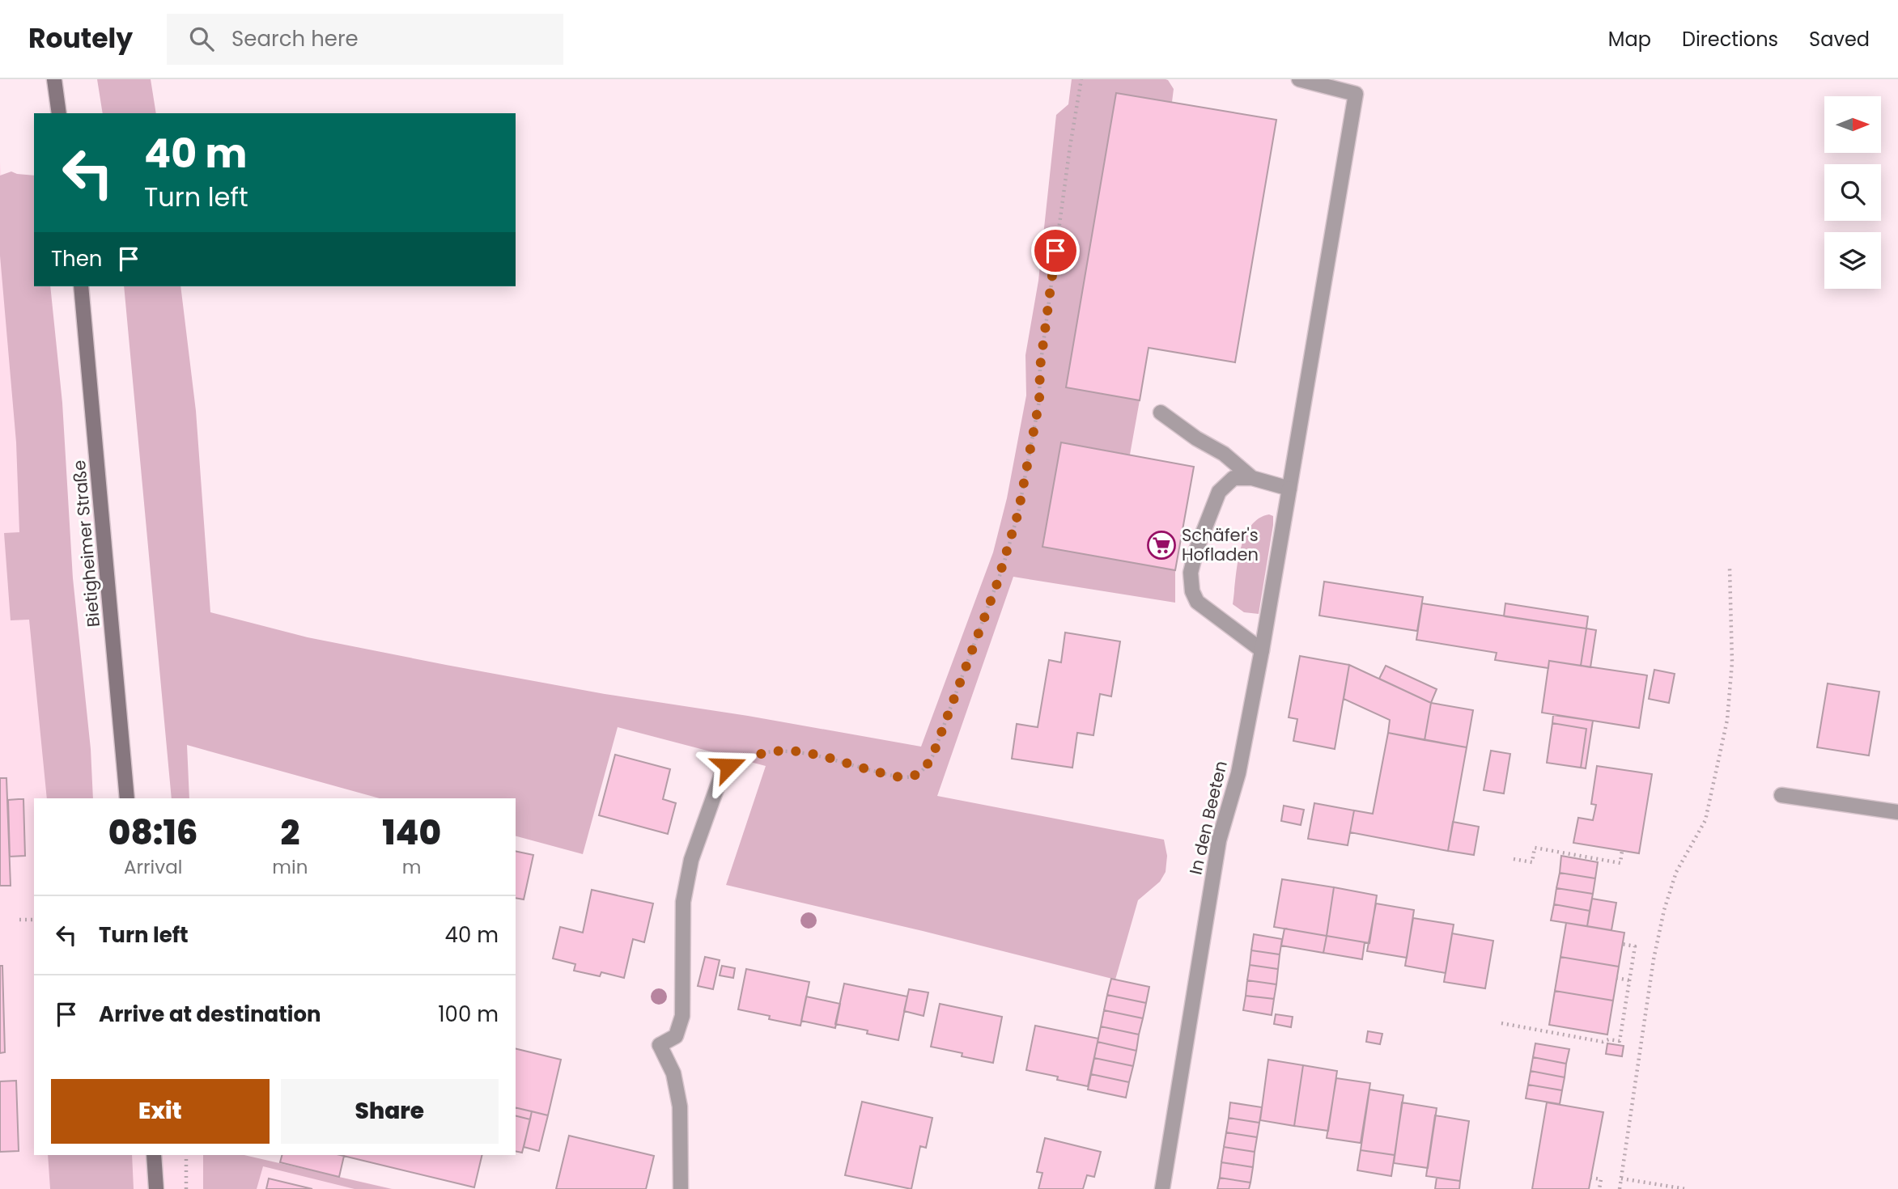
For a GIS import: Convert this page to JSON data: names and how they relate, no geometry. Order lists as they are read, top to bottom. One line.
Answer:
{"streets":{"main road":["Bietigheimer Straße"],"street":["In den Beeten"]},"places":{"supermarket":["Schäfer's Hofladen"]},"north":"right","page":{"header":"Routely","search":"Search here","nav":["Map","Directions","Saved"],"turn":["40 m","Turn left"],"then":"Then","eta":["08:16","Arrival","2","min","140","m"],"list":[{"name":"Turn left","value":"40 m"},{"name":"Arrive at destination","value":"100 m"}],"buttons":["Exit","Share"]}}
